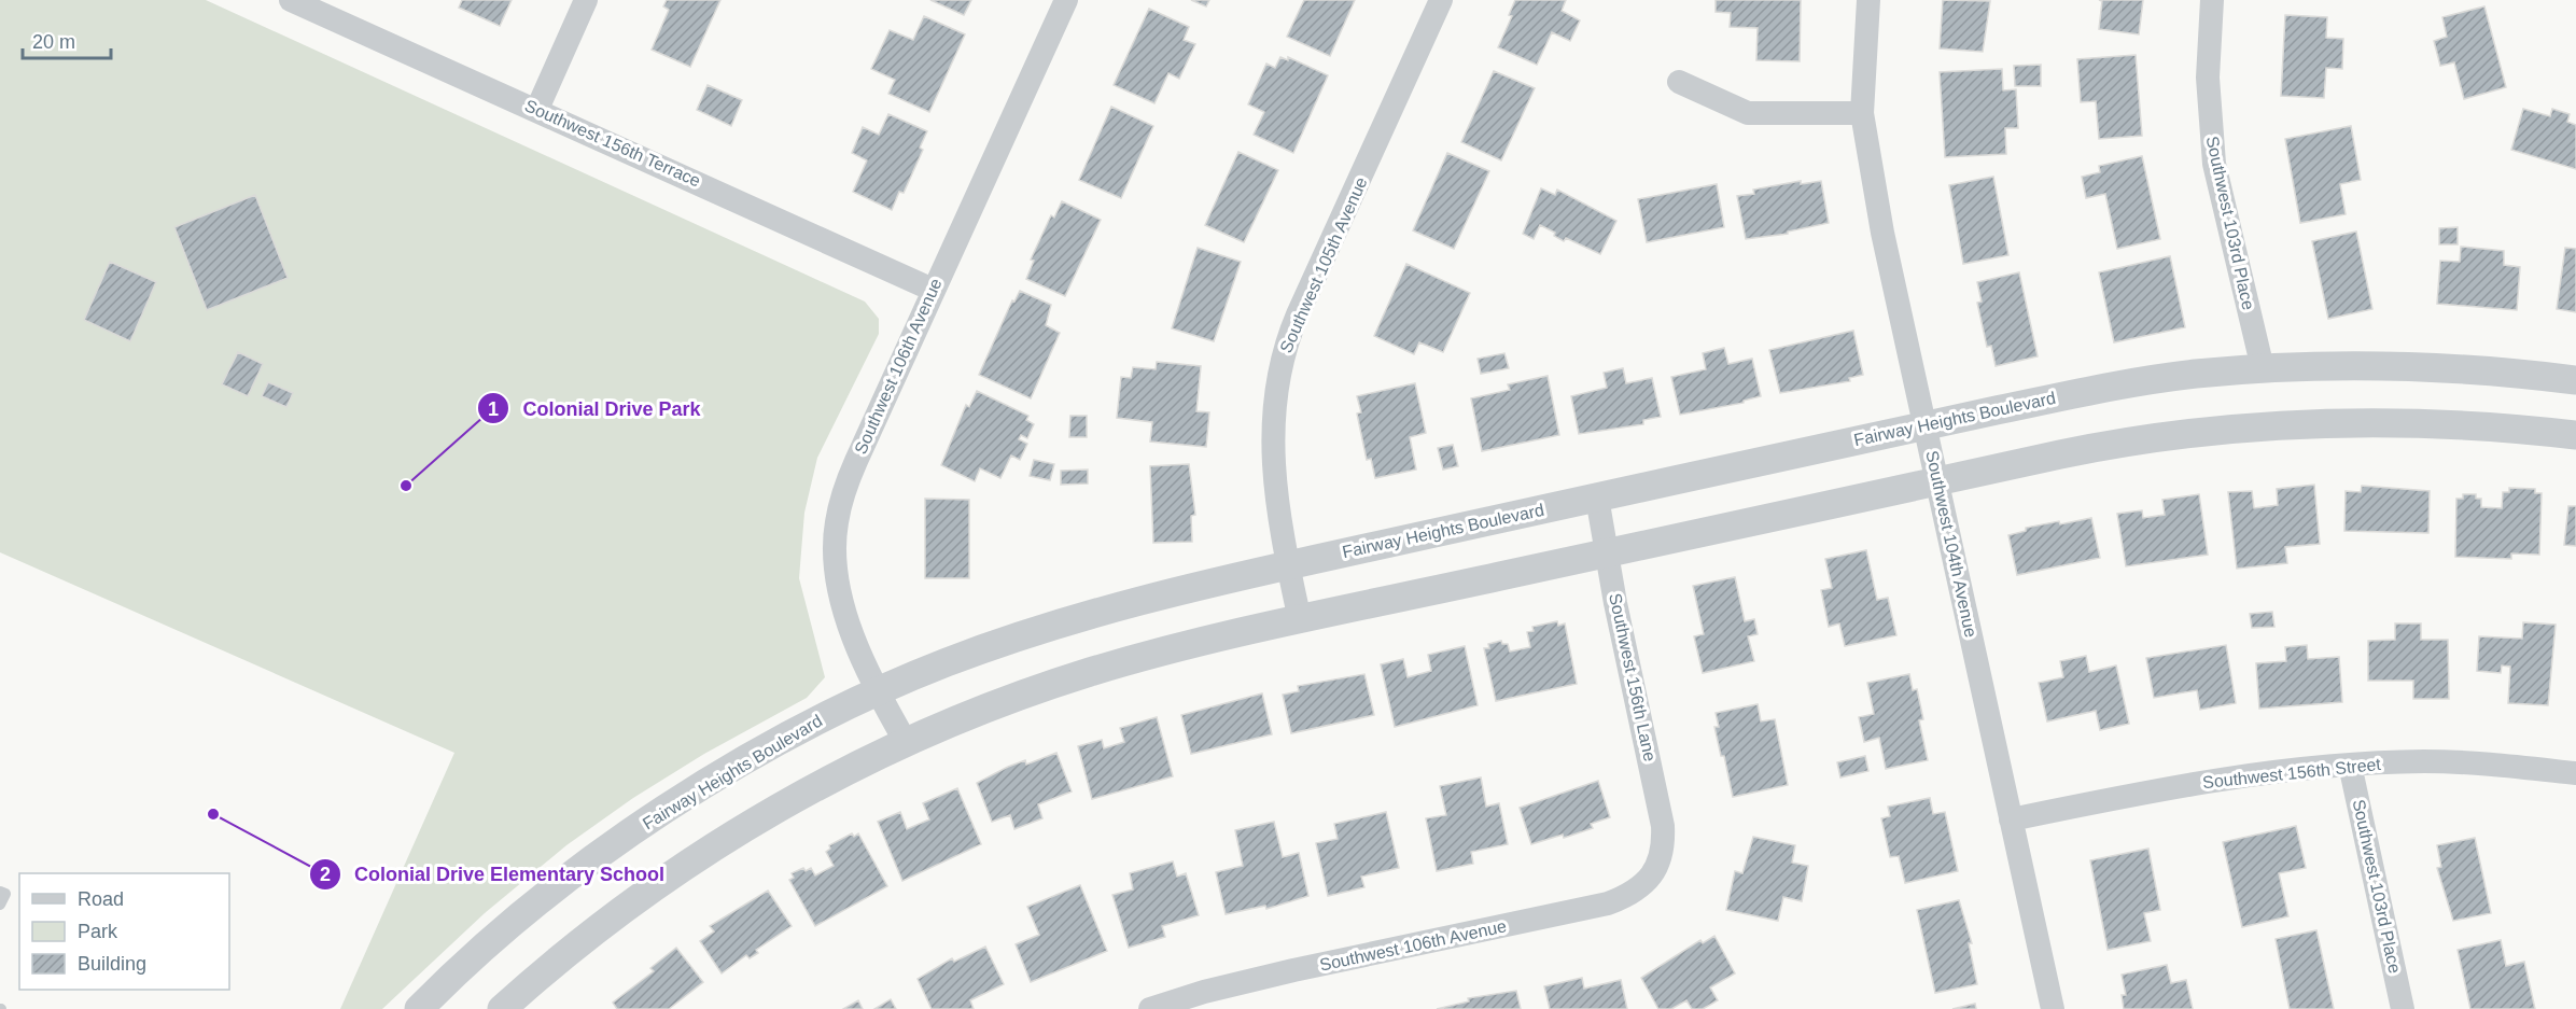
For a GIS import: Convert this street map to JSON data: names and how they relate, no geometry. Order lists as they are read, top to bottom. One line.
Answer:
{"streets":{"street":["Southwest 156th Terrace","Southwest 103rd Place","Southwest 105th Avenue","Southwest 106th Avenue","Fairway Heights Boulevard","Southwest 104th Avenue","Southwest 156th Lane","Southwest 156th Street"]},"crossings":[["Southwest 156th Terrace","Southwest 106th Avenue"],["Southwest 103rd Place","Fairway Heights Boulevard"],["Southwest 103rd Place","Southwest 156th Street"],["Southwest 105th Avenue","Fairway Heights Boulevard"],["Southwest 106th Avenue","Fairway Heights Boulevard"],["Southwest 106th Avenue","Southwest 156th Lane"],["Fairway Heights Boulevard","Southwest 104th Avenue"],["Fairway Heights Boulevard","Southwest 156th Lane"],["Southwest 104th Avenue","Southwest 156th Street"]],"places":["Colonial Drive Park","Colonial Drive Elementary School"],"legend":["Road","Park","Building"],"scale_bar":"20 m"}
